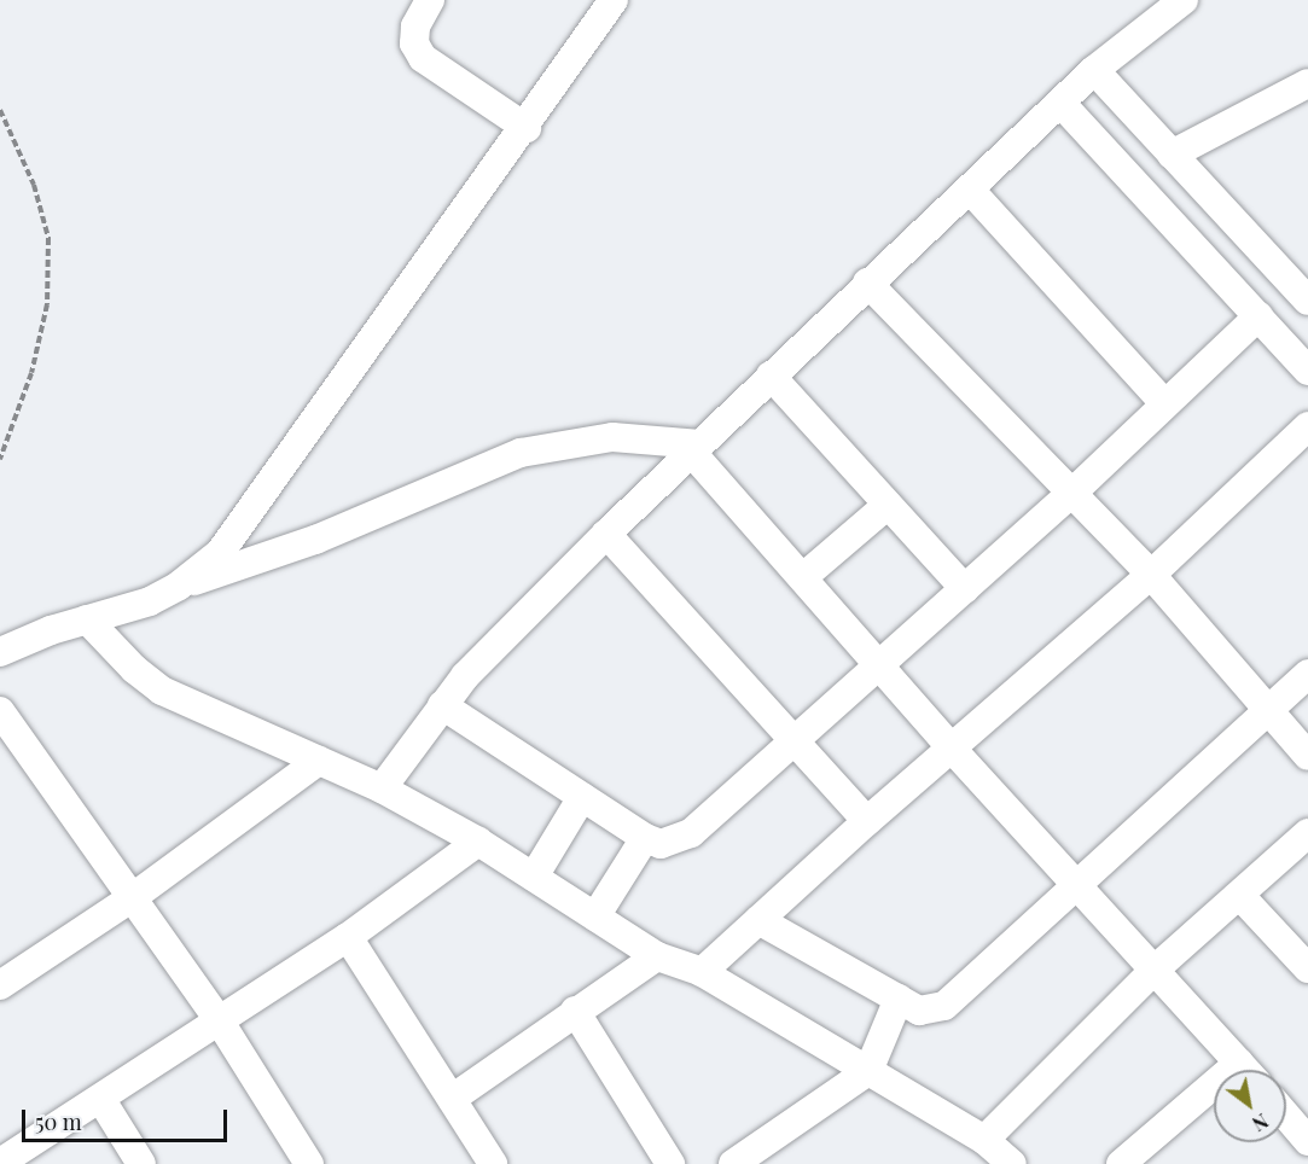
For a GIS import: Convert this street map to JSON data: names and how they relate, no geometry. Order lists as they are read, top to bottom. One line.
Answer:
{"scale_bar":"50 m","north":"bottom right"}
